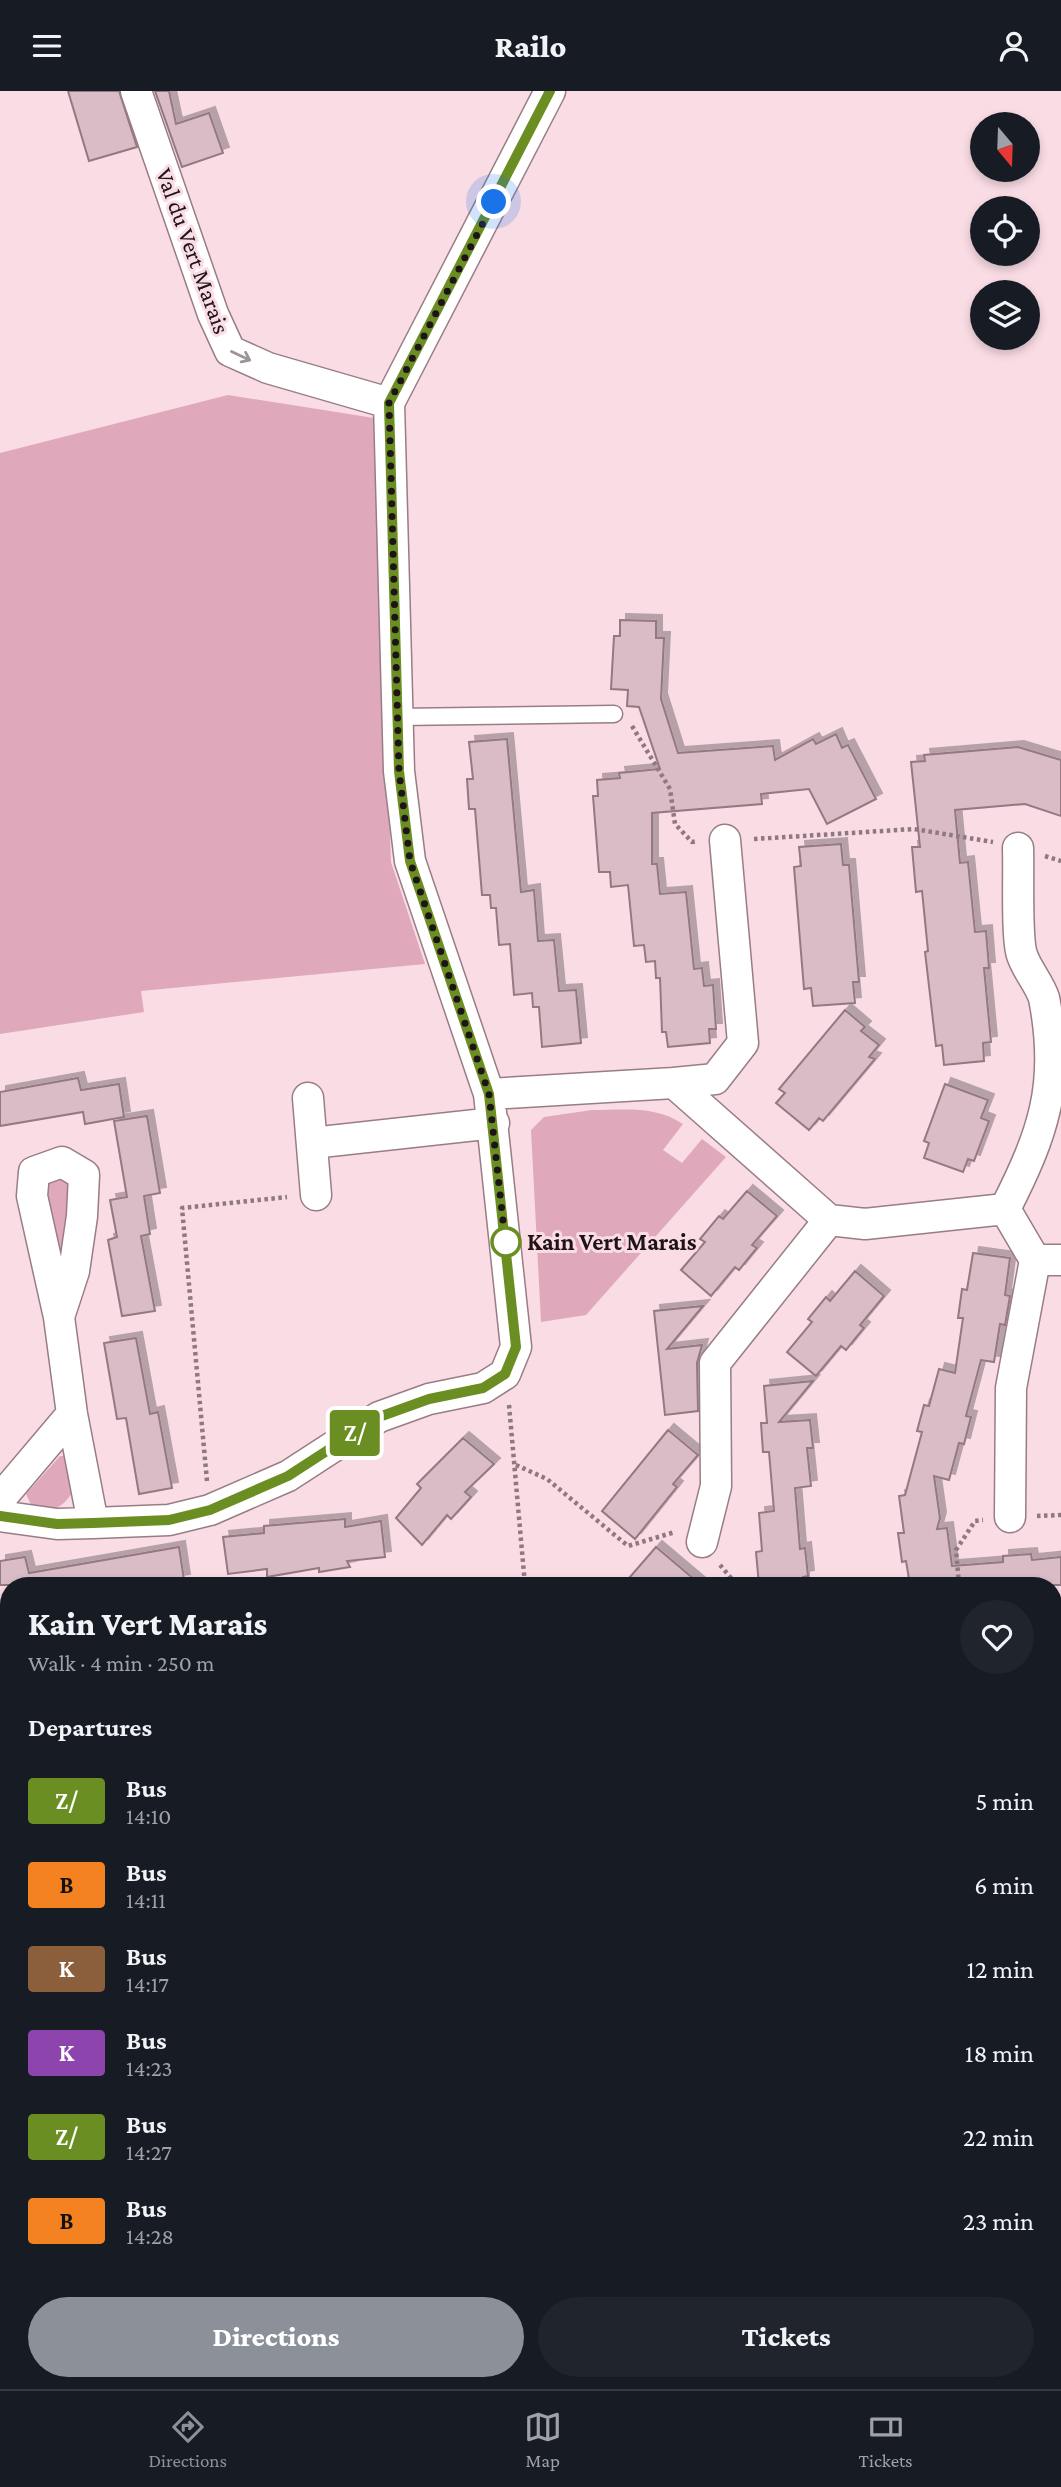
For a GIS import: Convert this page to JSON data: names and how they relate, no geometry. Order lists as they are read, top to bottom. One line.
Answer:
{"streets":{"street":["Val du Vert Marais"]},"one_way":["Val du Vert Marais"],"places":["Kain Vert Marais"],"lines":["bus line Z/"],"north":"bottom","page":{"header":"Railo","on_map":"Z/","heading":[["Kain Vert Marais","Walk · 4 min · 250 m"],"Departures"],"list":[{"mark":"Z/","name":"Bus","note":"14:10","value":"5 min"},{"mark":"B","name":"Bus","note":"14:11","value":"6 min"},{"mark":"K","name":"Bus","note":"14:17","value":"12 min"},{"mark":"K","name":"Bus","note":"14:23","value":"18 min"},{"mark":"Z/","name":"Bus","note":"14:27","value":"22 min"},{"mark":"B","name":"Bus","note":"14:28","value":"23 min"}],"buttons":["Directions","Tickets"],"tabs":["Directions","Map","Tickets"]}}
